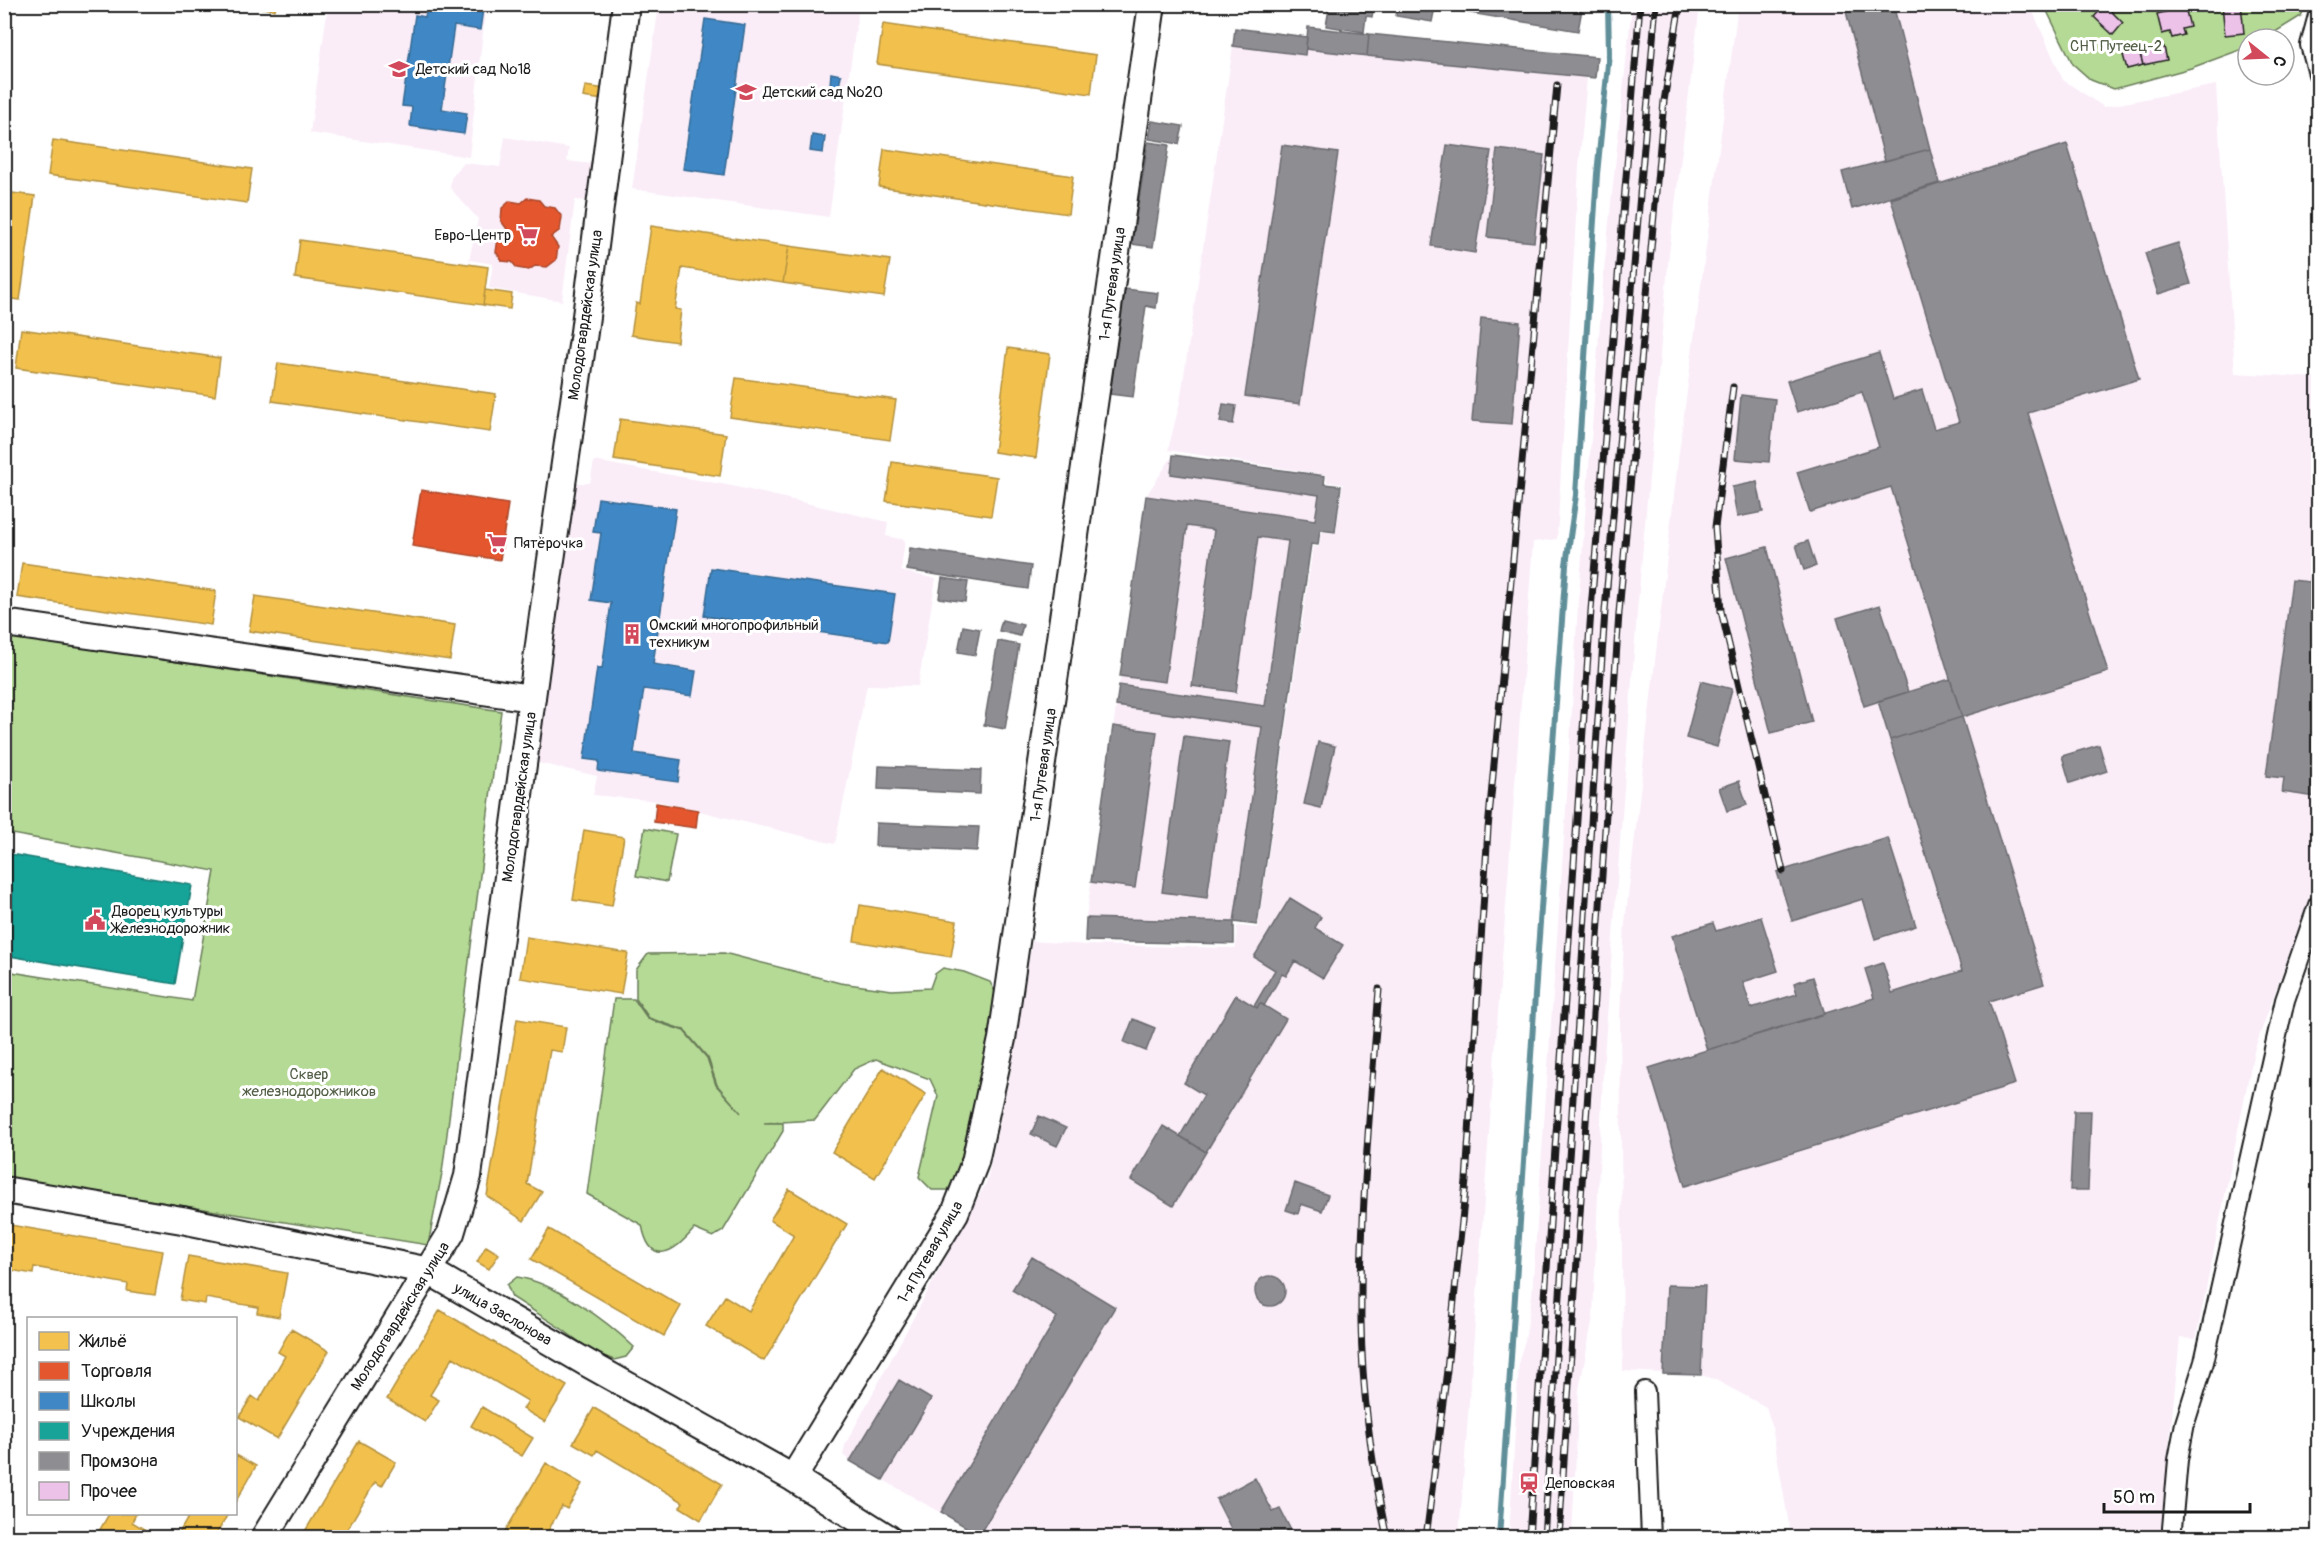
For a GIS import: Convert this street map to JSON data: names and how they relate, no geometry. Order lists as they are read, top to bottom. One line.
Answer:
{"streets":{"street":["1-я Путевая улица","Молодогвардейская улица","улица Заслонова"]},"crossings":[["1-я Путевая улица","улица Заслонова"],["Молодогвардейская улица","улица Заслонова"]],"parks":["СНТ Путеец-2","Сквер железнодорожников"],"places":{"school or university":["Детский сад №18","Детский сад №20"],"supermarket":["Евро-Центр","Пятёрочка"],"building":["Омский многопрофильный техникум"],"public building":["Дворец культуры Железнодорожник"],"station":["Деповская"]},"legend":["Жильё","Торговля","Школы","Учреждения","Промзона","Прочее"],"scale_bar":"50 m","north":"right"}
